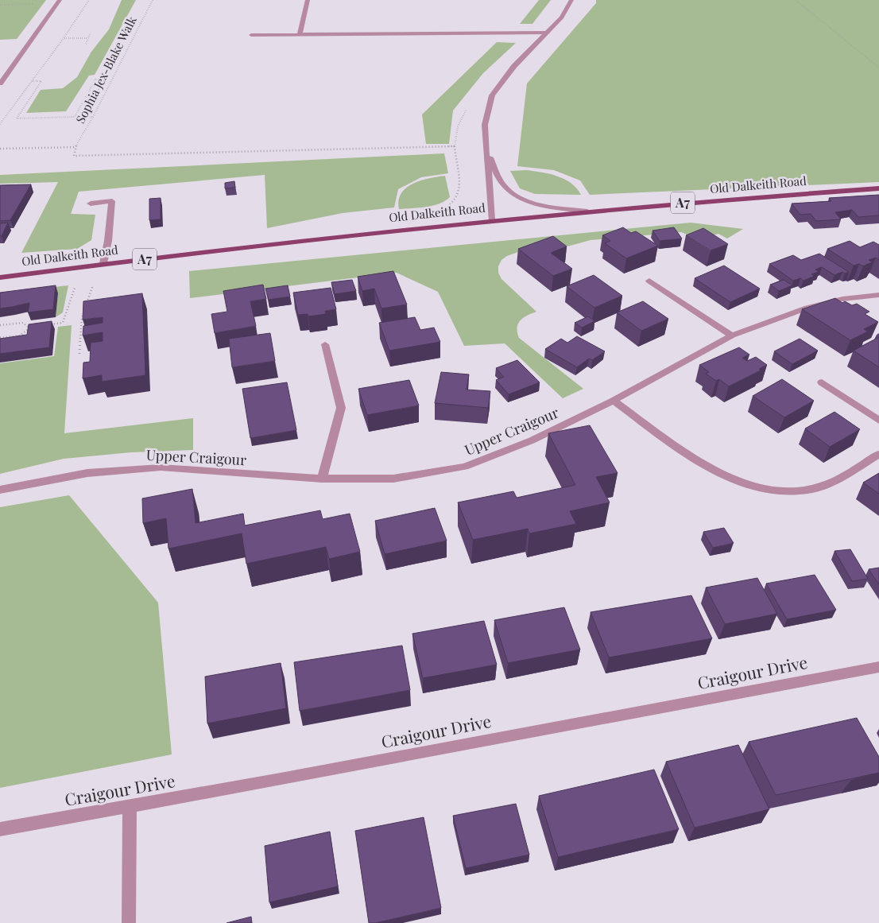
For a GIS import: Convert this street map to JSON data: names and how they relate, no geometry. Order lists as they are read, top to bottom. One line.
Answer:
{"streets":{"main road":["Old Dalkeith Road","A7"],"street":["Upper Craigour","Craigour Drive"],"path":["Sophia Jex-Blake Walk"]}}
